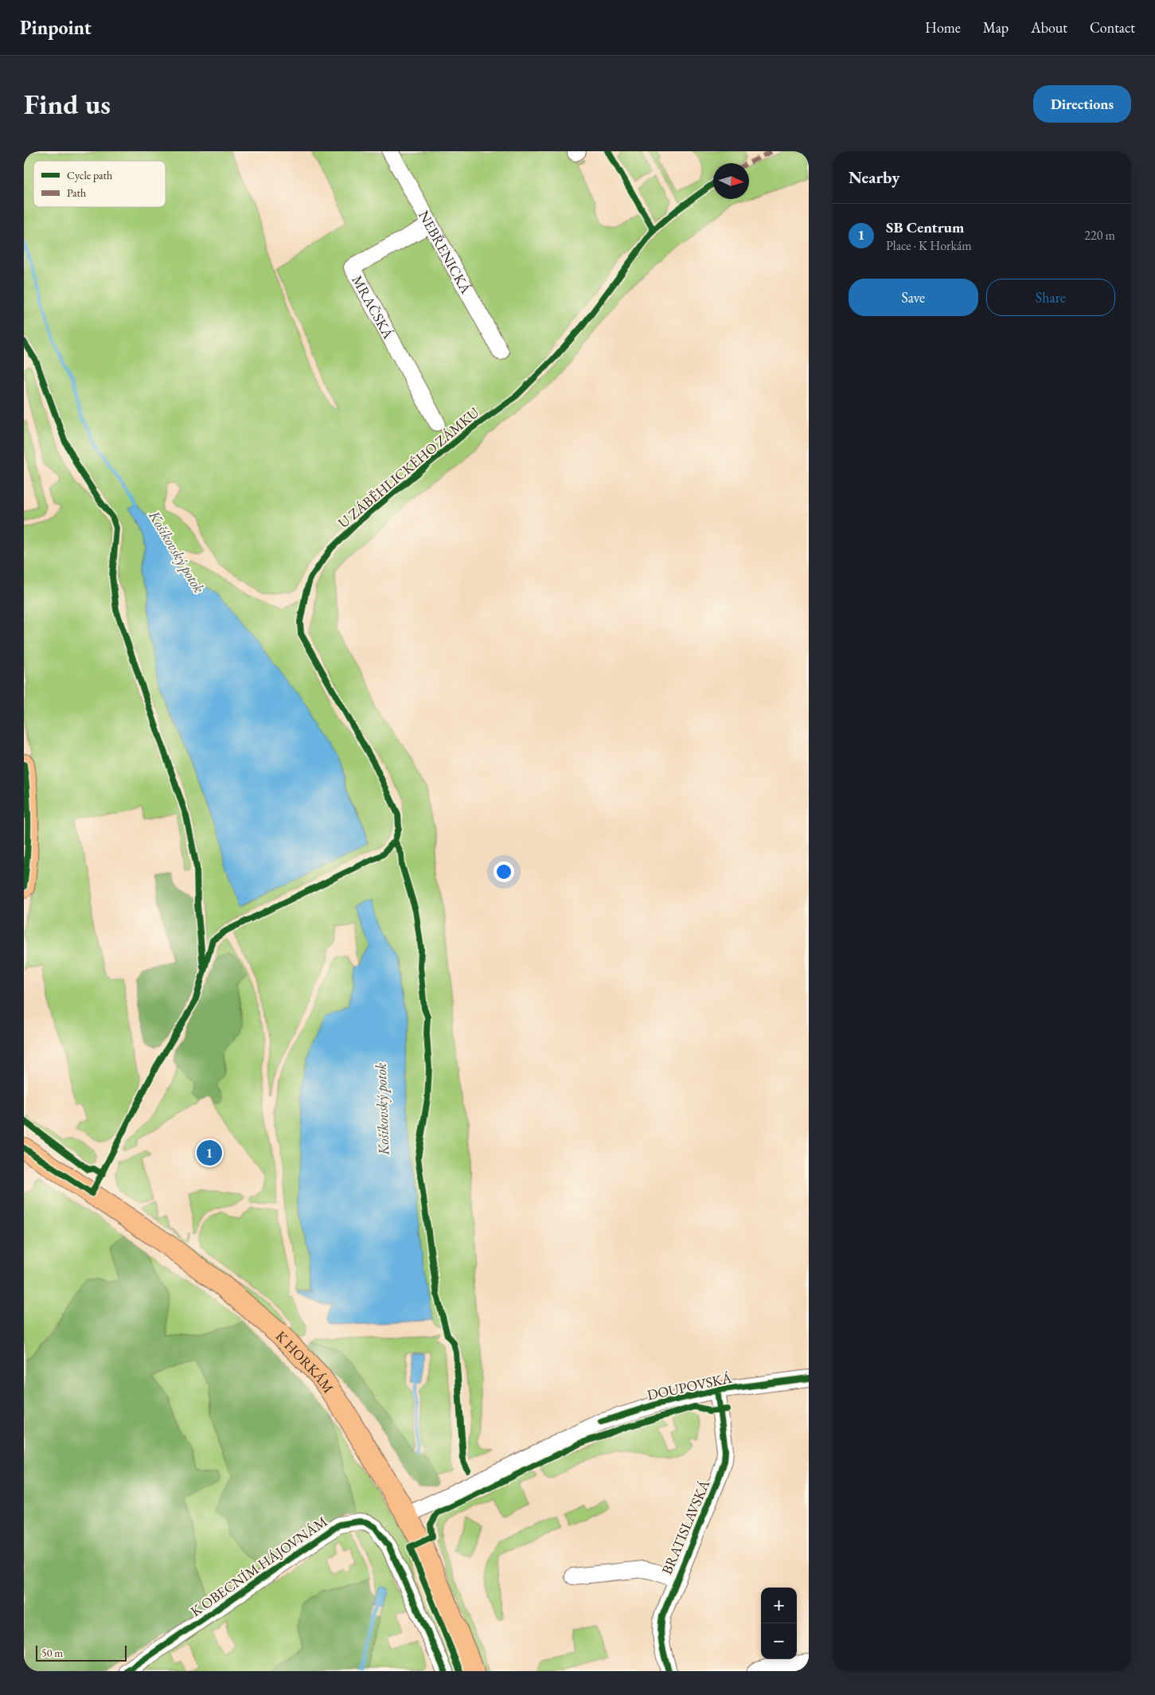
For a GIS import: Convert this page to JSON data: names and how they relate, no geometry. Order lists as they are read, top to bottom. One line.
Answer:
{"streets":{"main road":["K HORKÁM"],"street":["NEBŘENICKÁ","MRAČSKÁ","DOUPOVSKÁ","BRATISLAVSKÁ","K OBECNÍM HÁJOVNÁM"],"cycle path":["U ZÁBĚHLICKÉHO ZÁMKU"]},"crossings":[["NEBŘENICKÁ","MRAČSKÁ"],["K HORKÁM","DOUPOVSKÁ"],["DOUPOVSKÁ","BRATISLAVSKÁ"]],"water":["Košíkovský potok"],"legend":["Cycle path","Path"],"scale_bar":"50 m","north":"right","page":{"header":"Pinpoint","nav":["Home","Map","About","Contact"],"buttons":["Directions",["Save","Share"]],"title":"Find us","heading":"Nearby","list":[{"mark":"1","name":"SB Centrum","note":"Place · K Horkám","value":"220 m"}],"pins":"1","map_buttons":["+","−"],"scale":"50 m"}}
